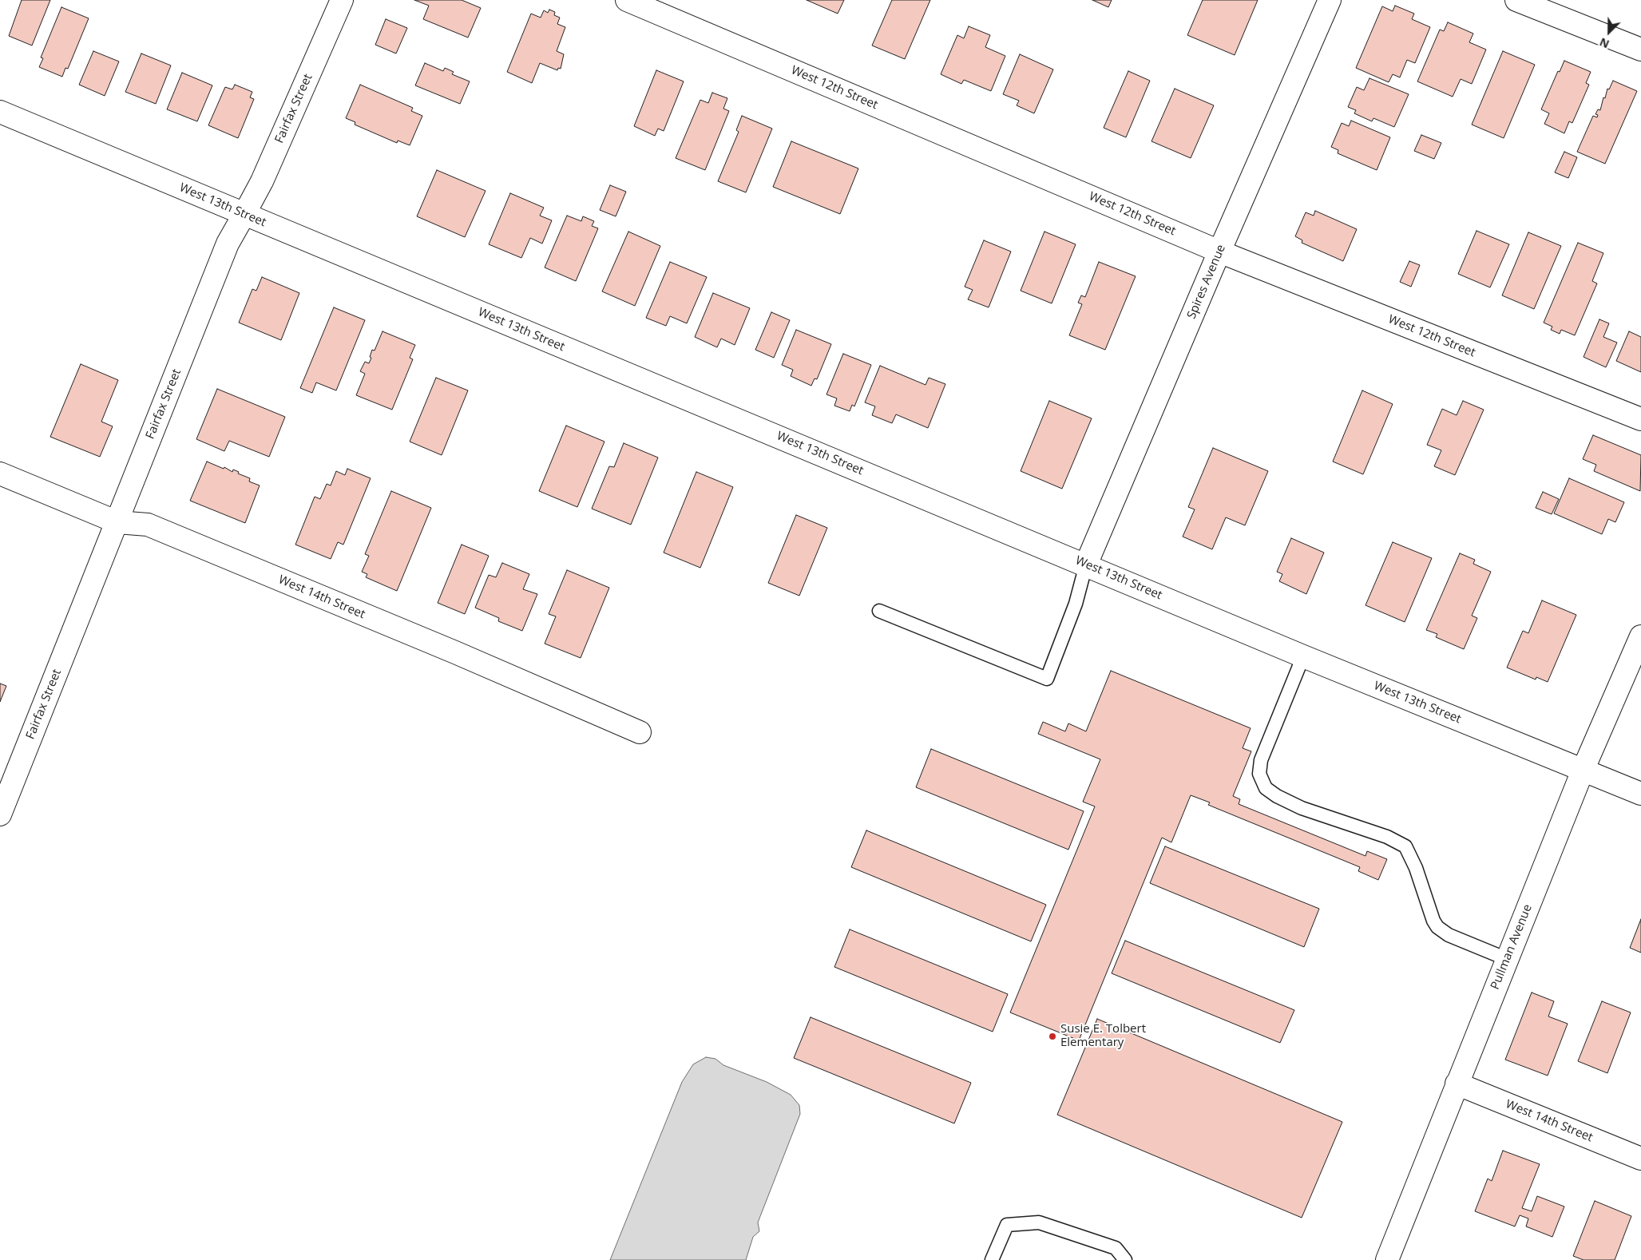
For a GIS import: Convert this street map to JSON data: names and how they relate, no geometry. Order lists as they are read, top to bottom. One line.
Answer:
{"streets":{"street":["West 12th Street","Fairfax Street","West 13th Street","Spires Avenue","West 14th Street","Pullman Avenue"]},"crossings":[["West 12th Street","Spires Avenue"],["Fairfax Street","West 13th Street"],["Fairfax Street","West 14th Street"],["West 13th Street","Spires Avenue"],["West 13th Street","Pullman Avenue"],["West 14th Street","Pullman Avenue"]],"places":["Susie E. Tolbert Elementary"],"north":"bottom left"}
